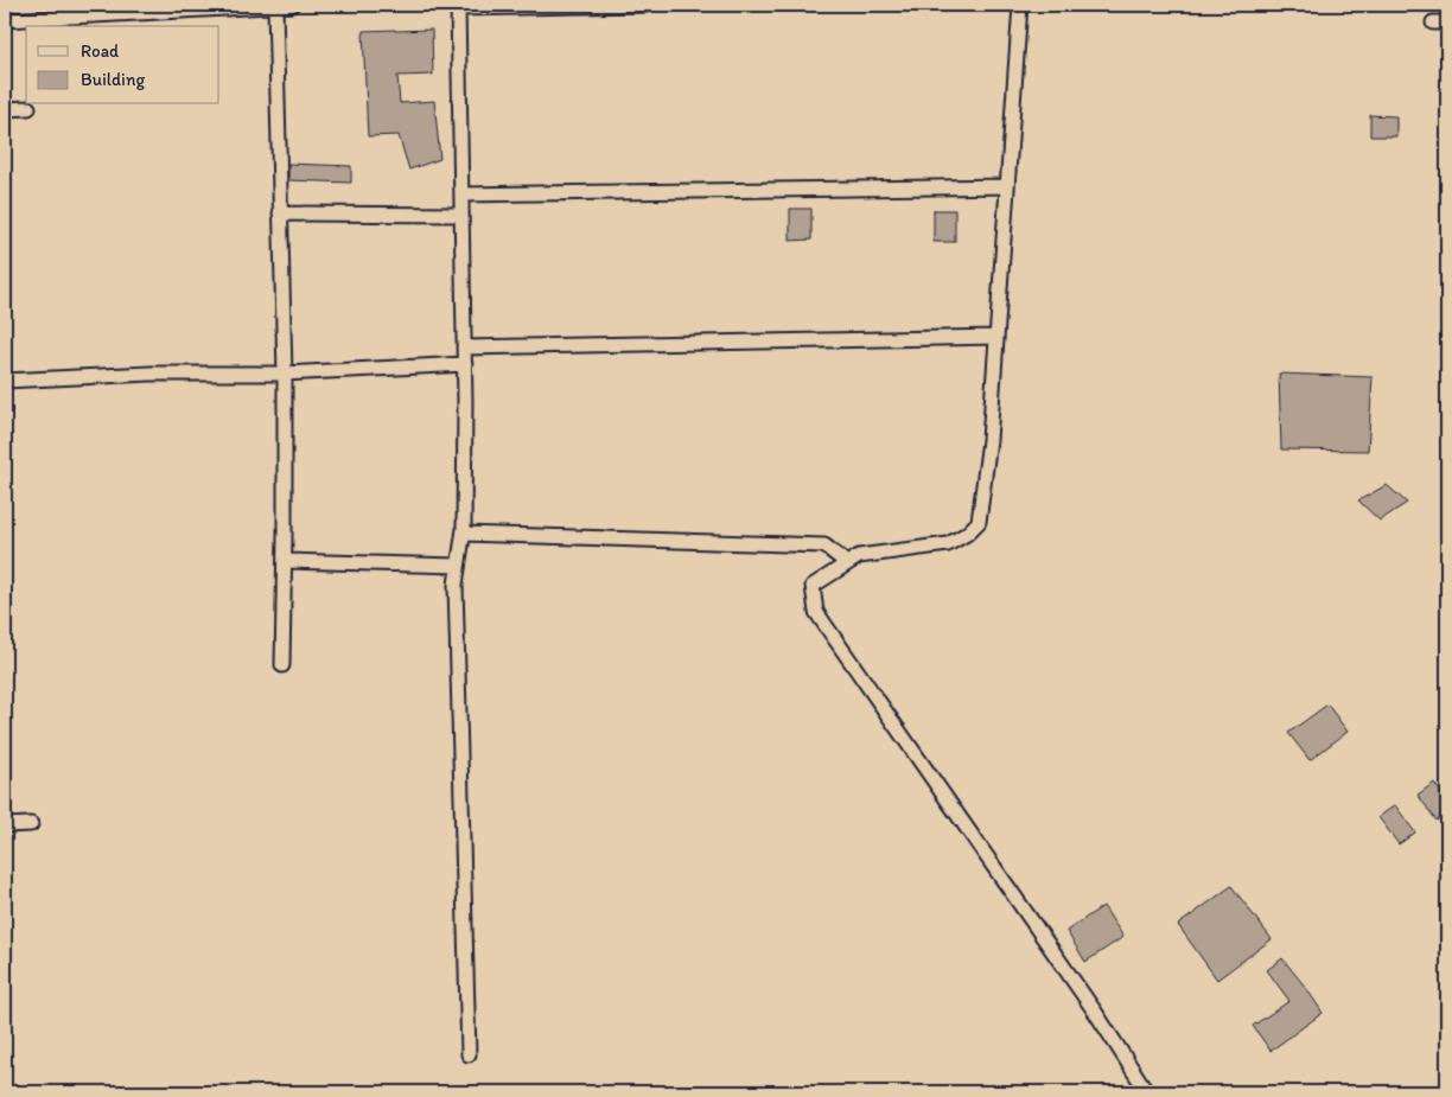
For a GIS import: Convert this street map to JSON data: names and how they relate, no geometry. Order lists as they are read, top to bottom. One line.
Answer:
{"legend":["Road","Building"]}
